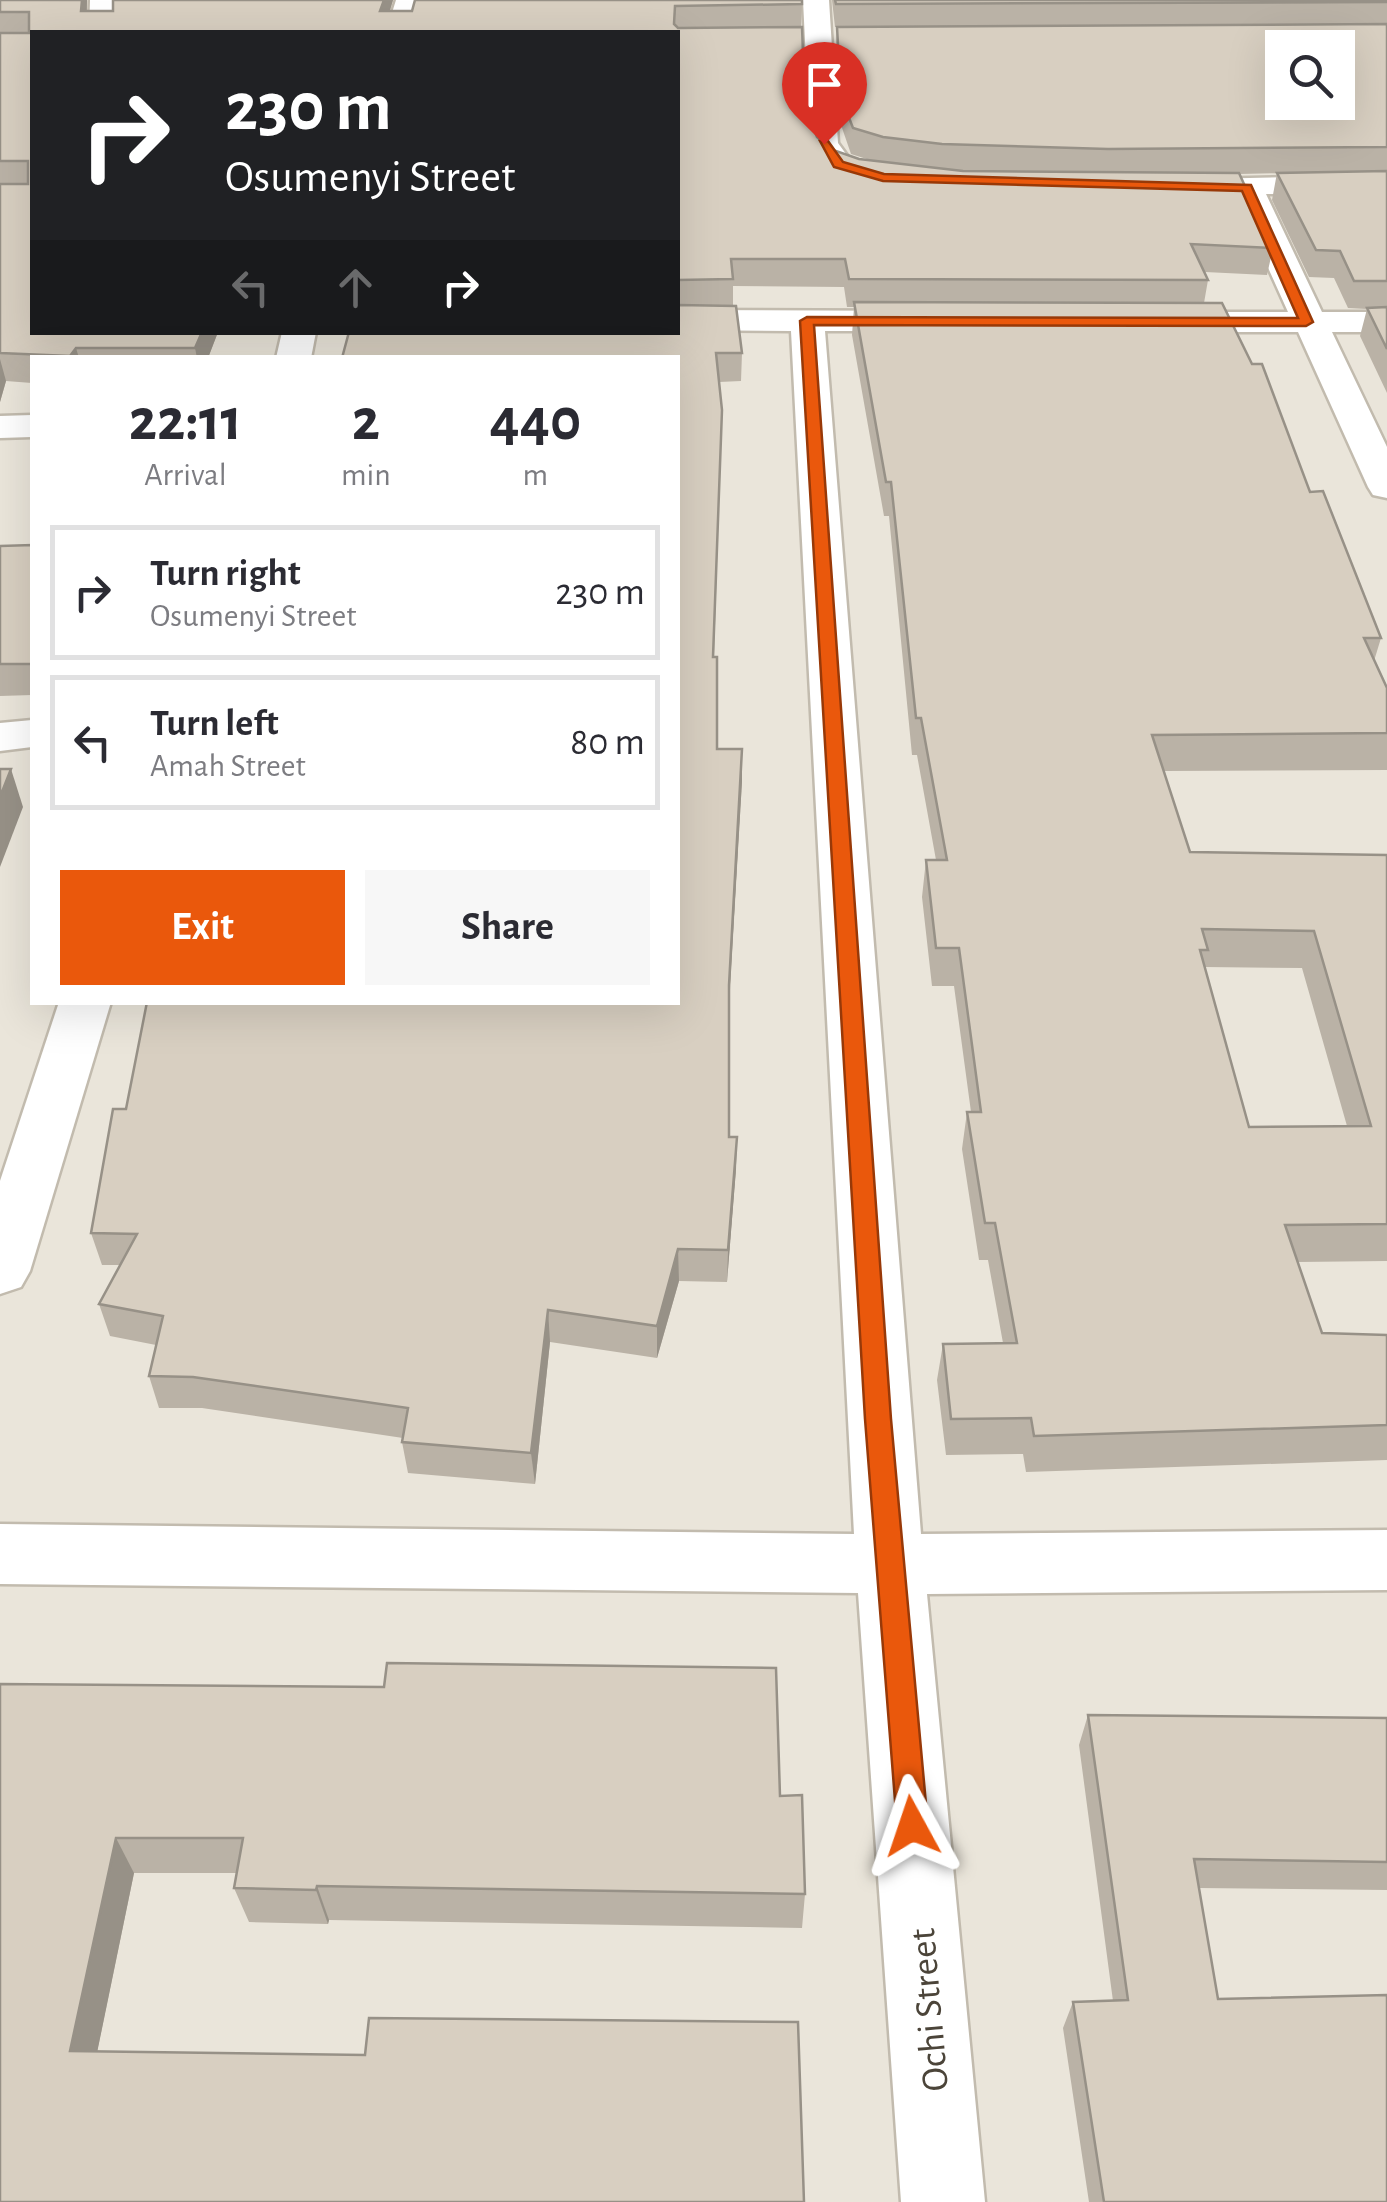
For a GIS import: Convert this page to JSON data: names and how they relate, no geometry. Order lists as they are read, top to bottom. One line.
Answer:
{"streets":{"street":["Ochi Street"]},"page":{"turn":["230 m","Osumenyi Street"],"eta":["22:11","Arrival","2","min","440","m"],"list":[{"name":"Turn right","note":"Osumenyi Street","value":"230 m"},{"name":"Turn left","note":"Amah Street","value":"80 m"}],"buttons":["Exit","Share"]}}
